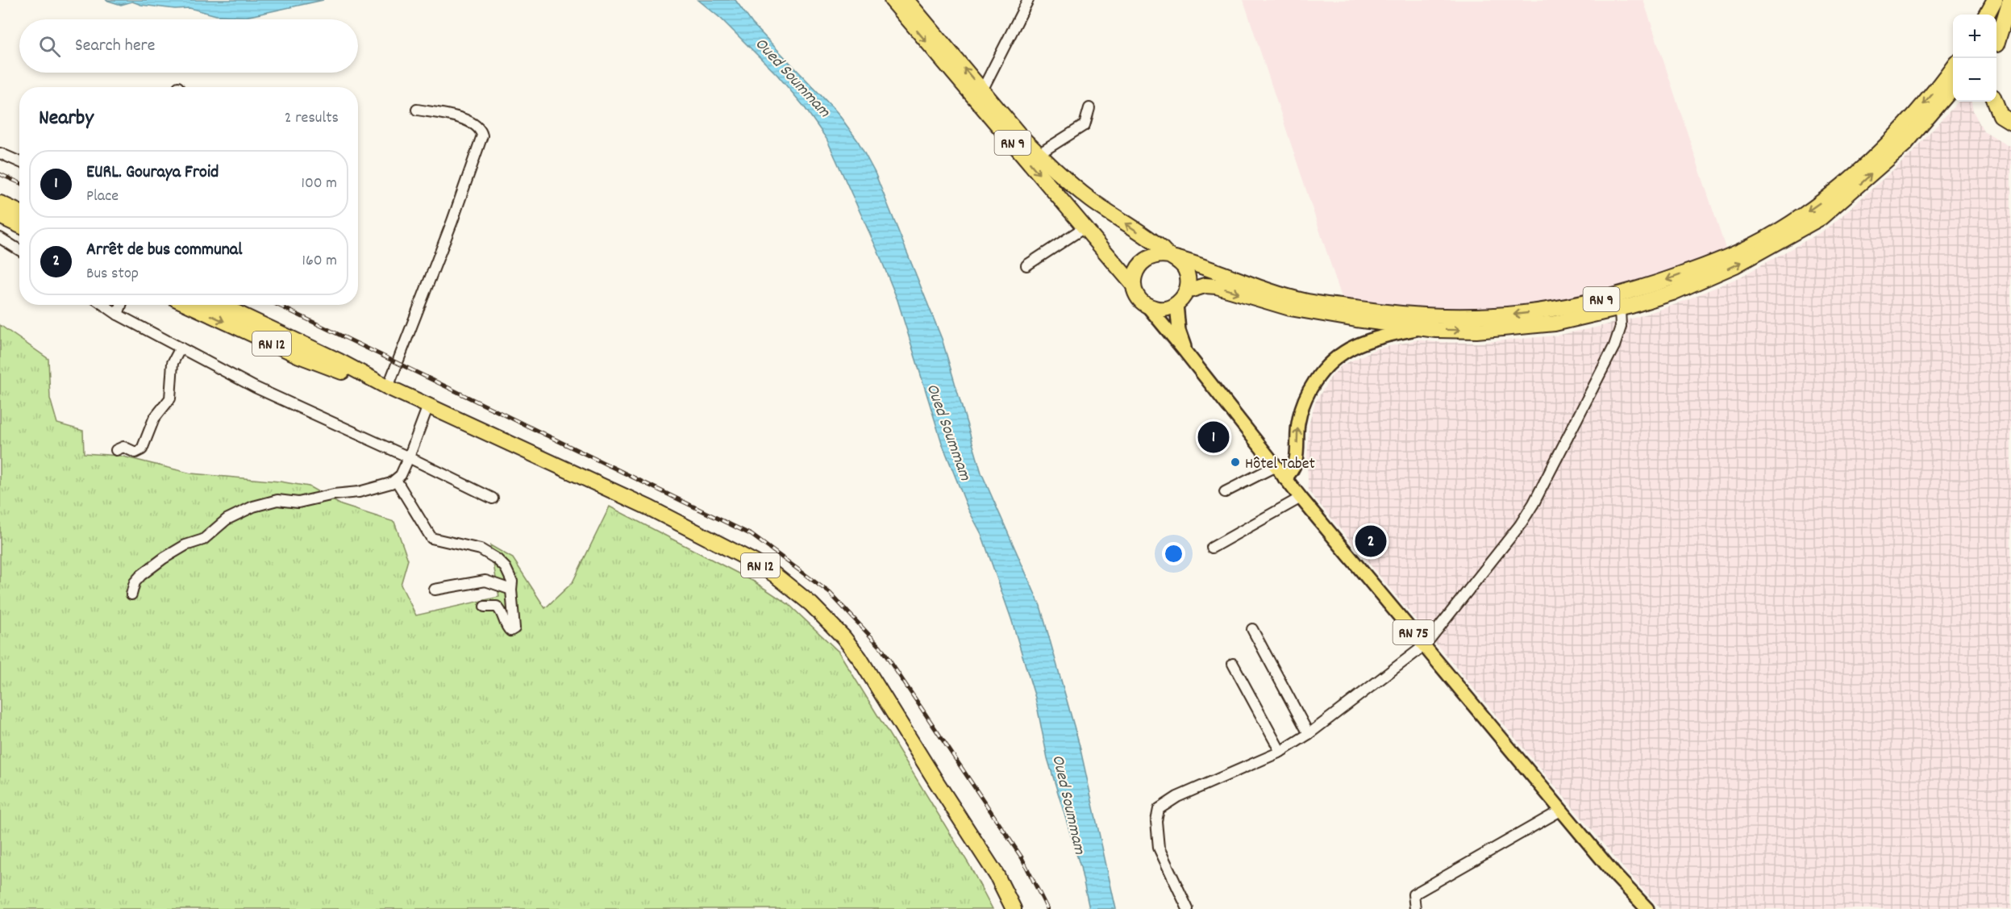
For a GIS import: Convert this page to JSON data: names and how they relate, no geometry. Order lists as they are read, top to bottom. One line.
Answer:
{"streets":{"highway":["RN 9","RN 12"],"main road":["RN 75"]},"crossings":[["RN 9","RN 75"]],"water":["Oued Soummam"],"places":["Hôtel Tabet"],"page":{"map_buttons":["+","−"],"search":"Search here","heading":["Nearby","2 results"],"list":[{"mark":"1","name":"EURL. Gouraya Froid","note":"Place","value":"100 m"},{"mark":"2","name":"Arrêt de bus communal","note":"Bus stop","value":"160 m"}],"pins":["1","2"]}}
